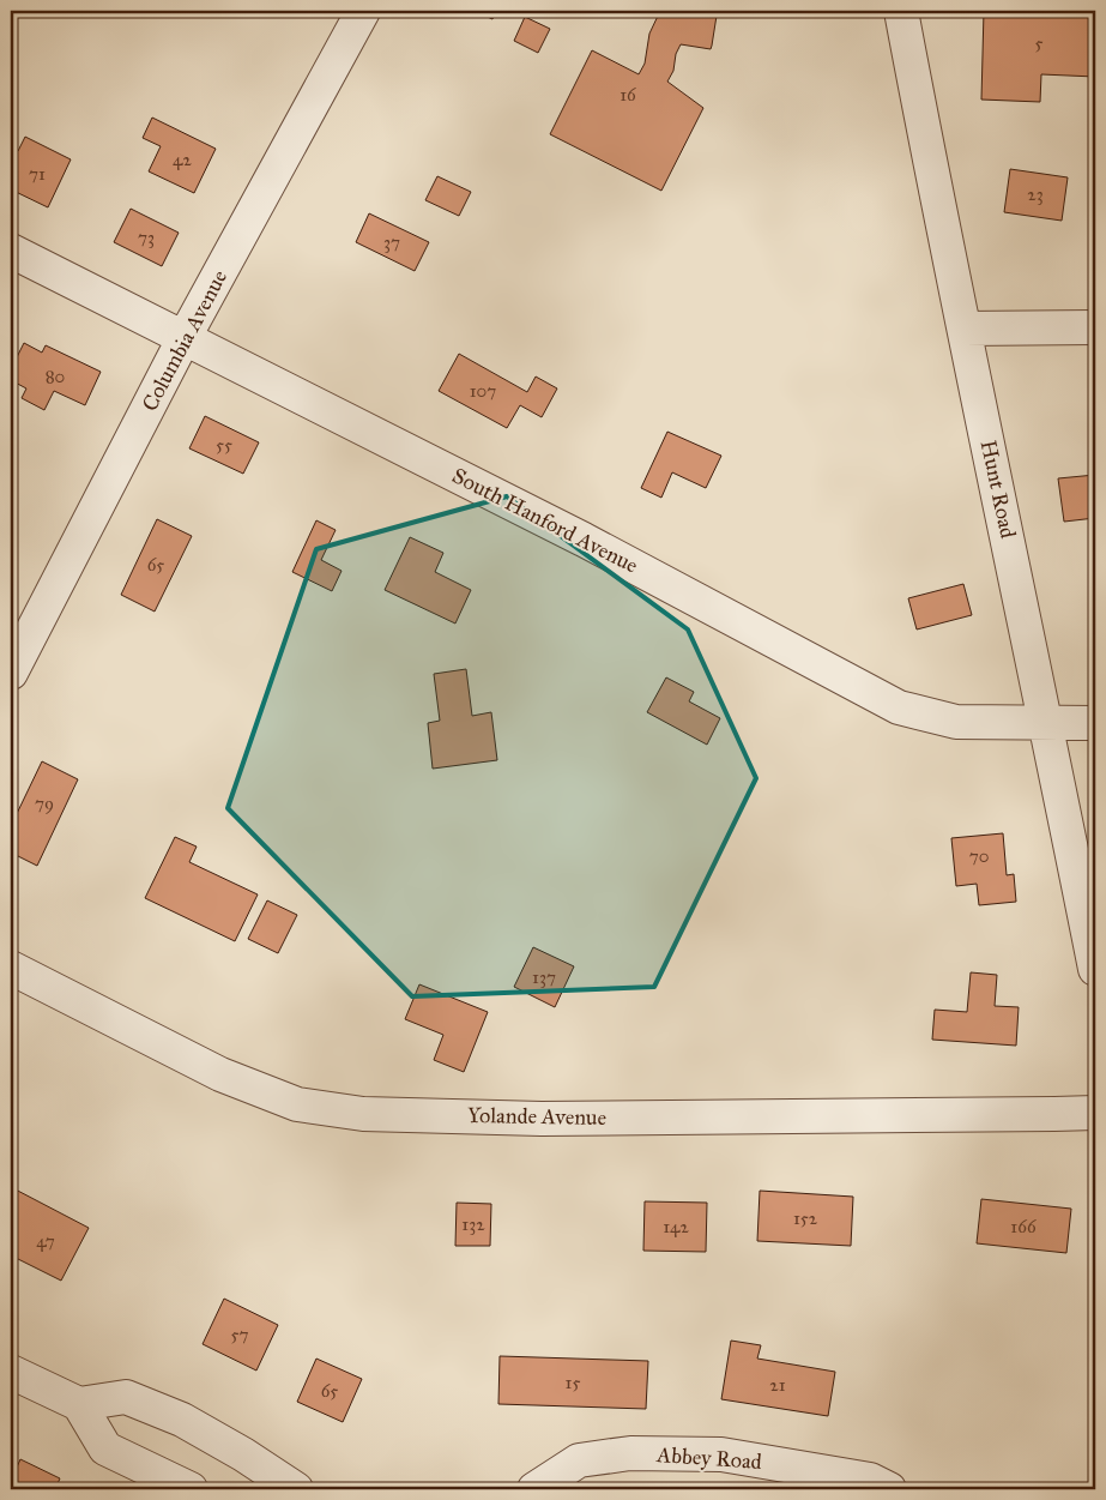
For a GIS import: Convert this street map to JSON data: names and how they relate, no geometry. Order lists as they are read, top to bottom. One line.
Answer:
{"streets":{"street":["Columbia Avenue","Hunt Road","South Hanford Avenue","Yolande Avenue","Abbey Road"]},"crossings":[["Columbia Avenue","South Hanford Avenue"],["Hunt Road","South Hanford Avenue"]],"house_numbers":["5","16","42","71","23","73","37","80","107","55","65","79","70","137","152","132","142","166","47","57","15","21","65"]}
